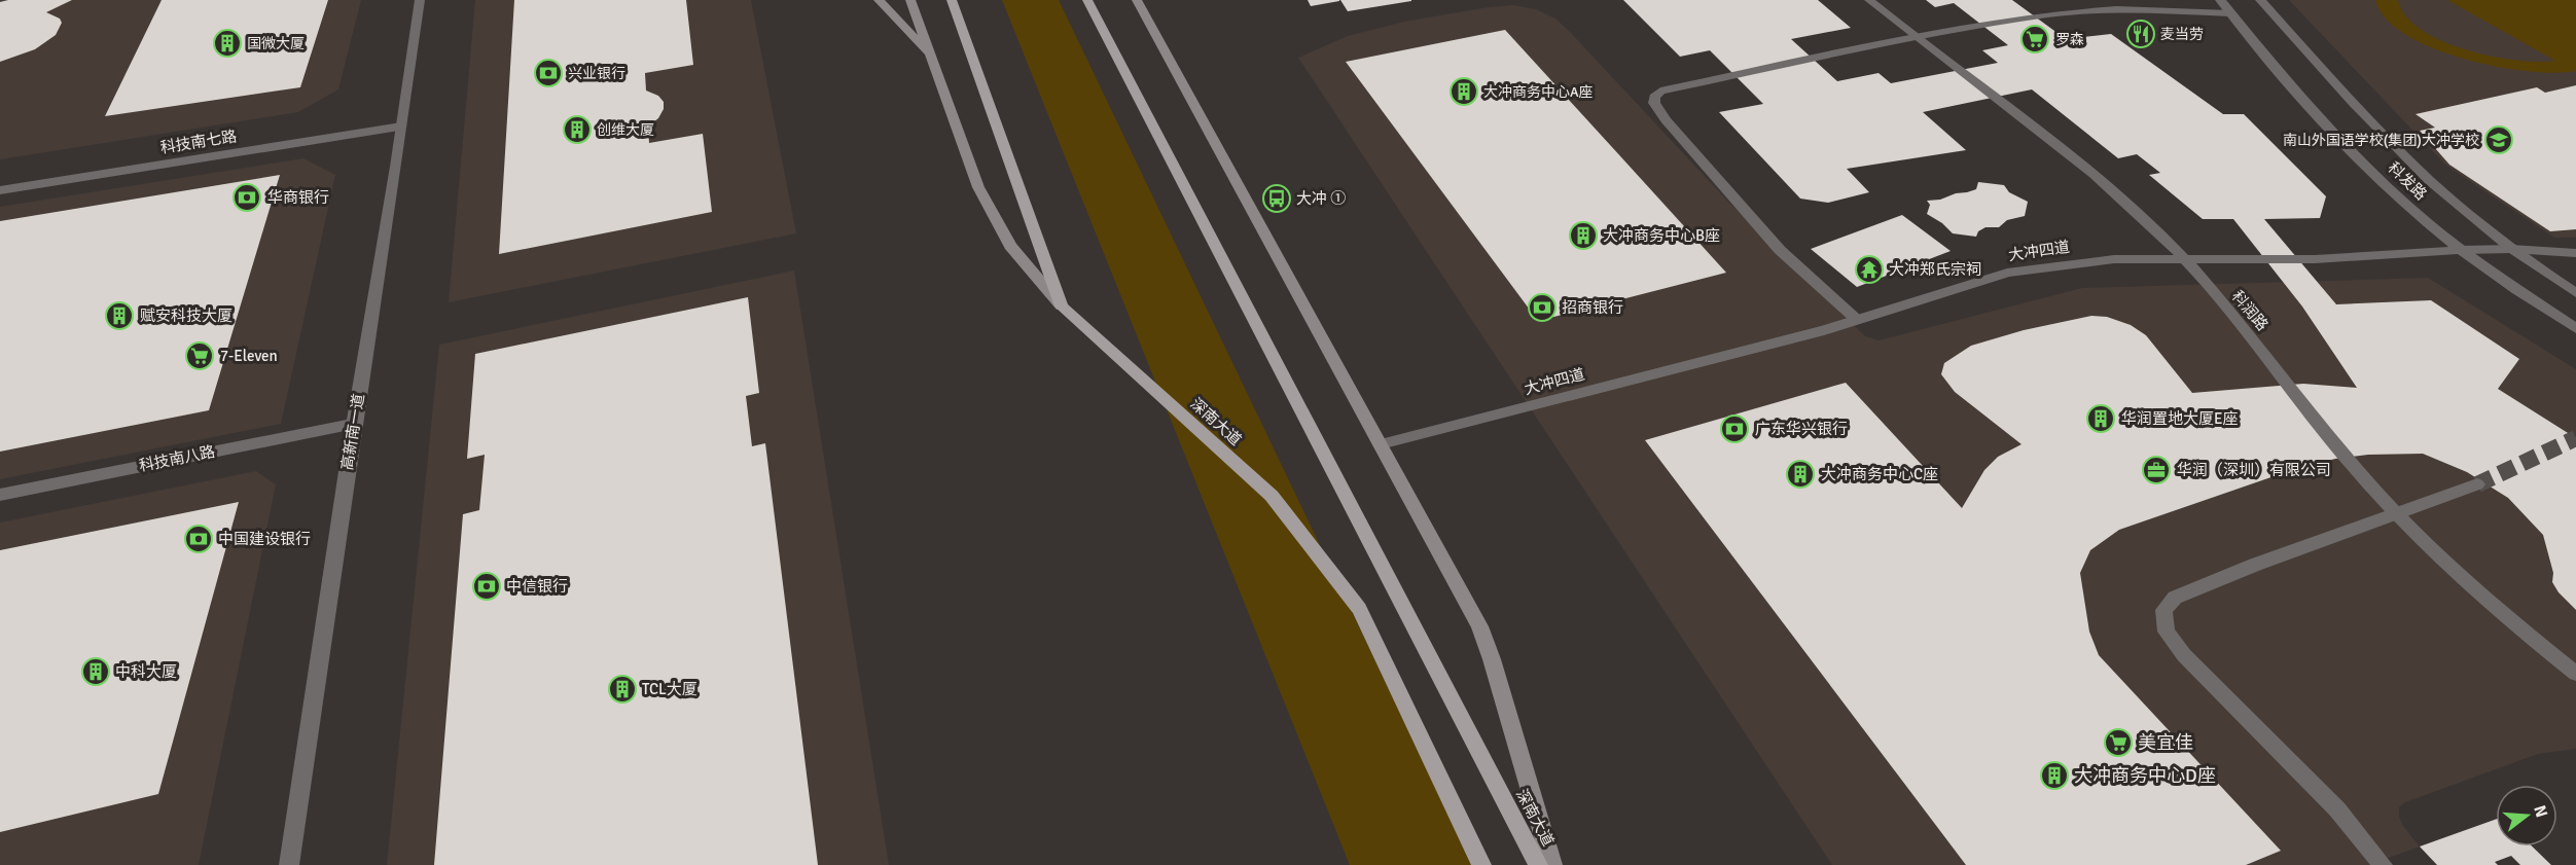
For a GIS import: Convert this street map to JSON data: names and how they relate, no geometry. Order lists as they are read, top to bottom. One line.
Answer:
{"streets":{"main road":["深南大道"],"street":["科技南七路","科发路","大冲四道","科润路","高新南一道","科技南八路"]},"crossings":[["科技南七路","高新南一道"],["科发路","大冲四道"],["大冲四道","科润路"],["高新南一道","科技南八路"]],"places":{"restaurant":["麦当劳"],"supermarket":["罗森","7-Eleven","美宜佳"],"building":["国微大厦","大冲商务中心A座","创维大厦","大冲商务中心B座","赋安科技大厦","华润置地大厦E座","大冲商务中心C座","中科大厦","TCL大厦","大冲商务中心D座"],"bank":["兴业银行","华商银行","招商银行","广东华兴银行","中国建设银行","中信银行"],"school or university":["南山外国语学校(集团)大冲学校"],"bus stop":["大冲 ①"],"temple":["大冲郑氏宗祠"],"office":["华润（深圳）有限公司"]},"north":"right"}
